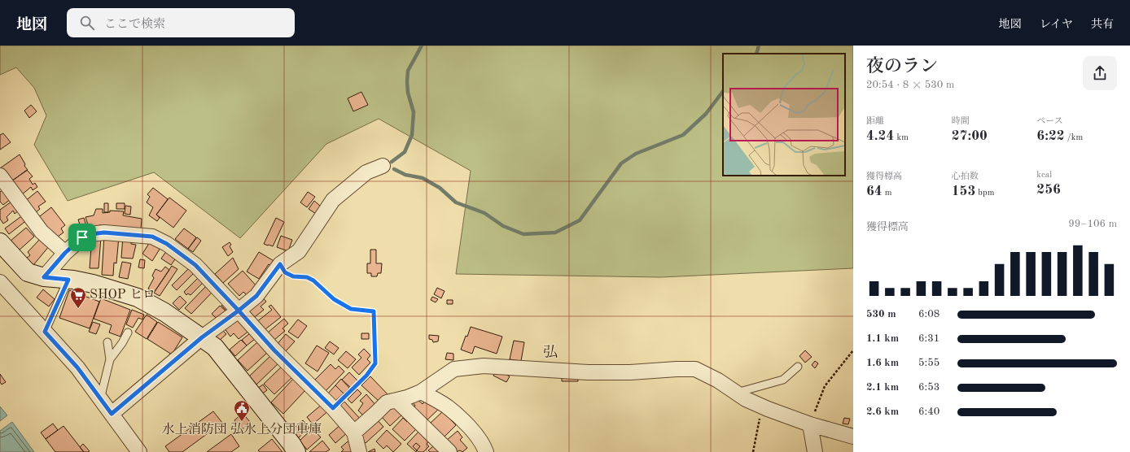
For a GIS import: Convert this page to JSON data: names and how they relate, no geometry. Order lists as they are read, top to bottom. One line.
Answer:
{"districts":["弘"],"places":{"supermarket":["SHOP ヒロ"],"public building":["水上消防団 弘水上分団車庫"]},"page":{"header":"地図","search":"ここで検索","nav":["地図","レイヤ","共有"],"heading":["夜のラン","20:54 · 8 × 530 m"],"stats":[["距離","4.24 km"],["時間","27:00"],["ペース","6:22 /km"],["獲得標高","64 m"],["心拍数","153 bpm"],["kcal","256"]],"chart":["獲得標高","99–106 m"],"list":[{"name":"530 m","note":"6:08"},{"name":"1.1 km","note":"6:31"},{"name":"1.6 km","note":"5:55"},{"name":"2.1 km","note":"6:53"},{"name":"2.6 km","note":"6:40"}]}}
